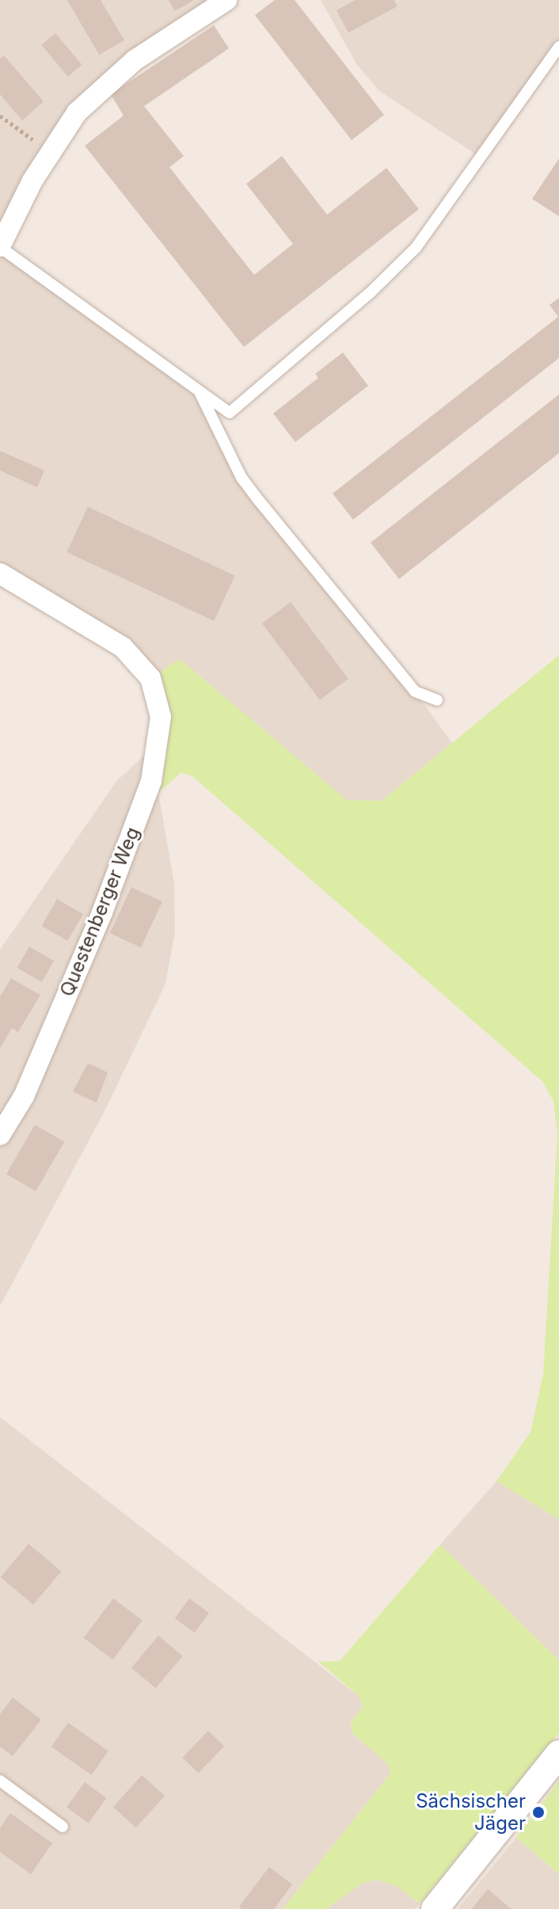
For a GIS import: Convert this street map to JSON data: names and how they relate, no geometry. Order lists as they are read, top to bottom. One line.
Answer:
{"streets":{"street":["Questenberger Weg"]},"places":["Sächsischer Jäger"]}
